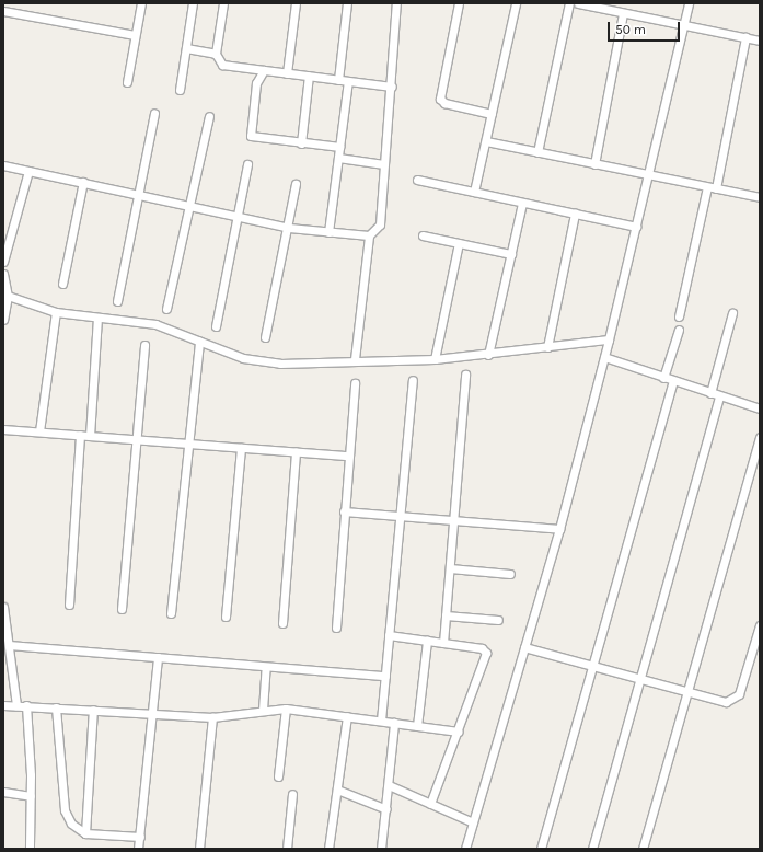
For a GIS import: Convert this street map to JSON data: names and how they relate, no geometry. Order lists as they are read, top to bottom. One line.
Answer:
{"scale_bar":"50 m"}
